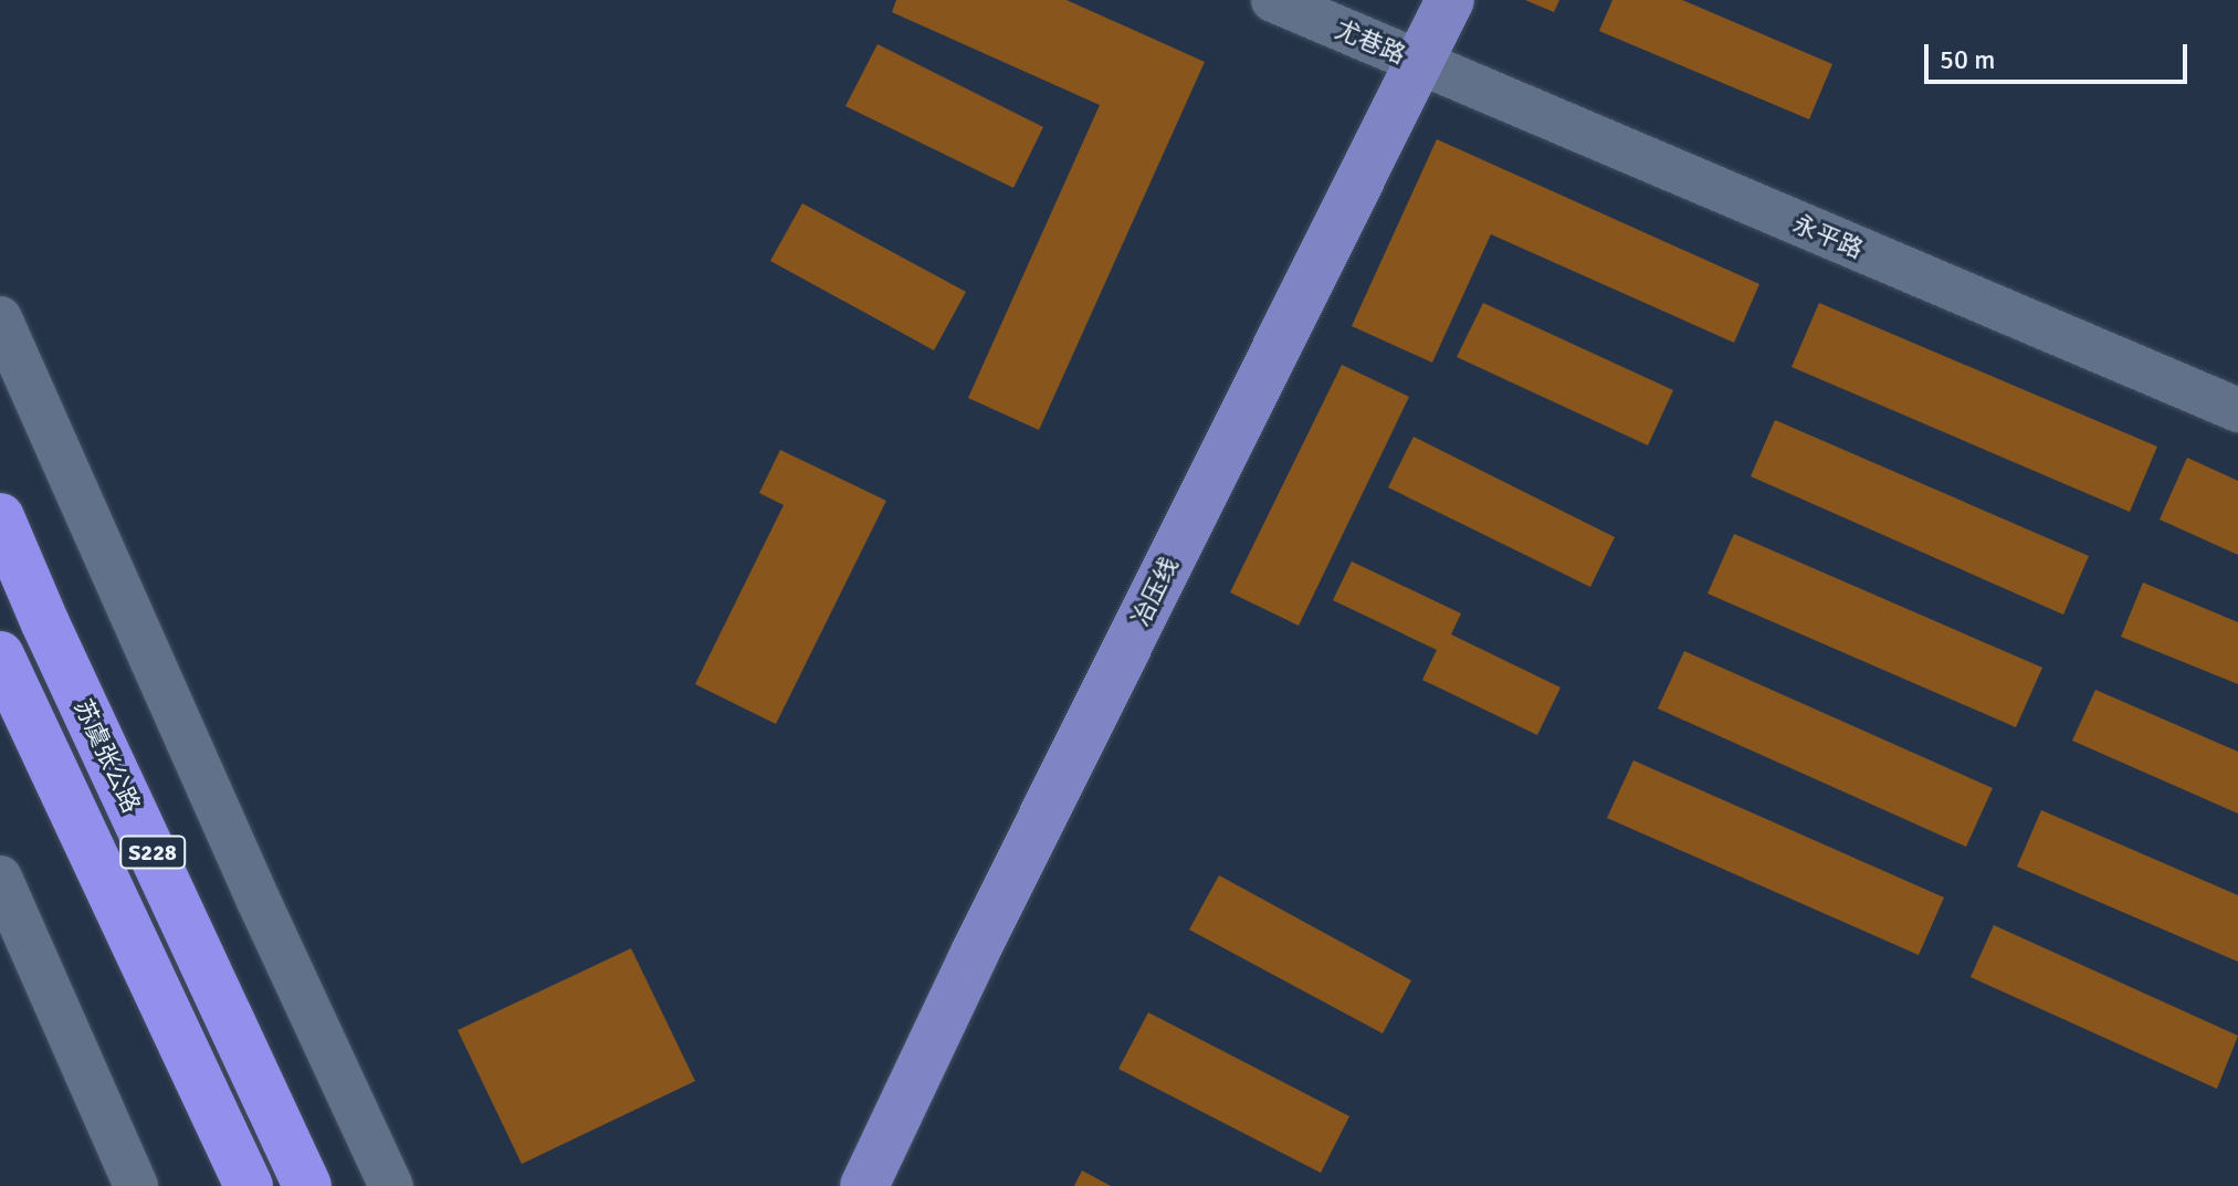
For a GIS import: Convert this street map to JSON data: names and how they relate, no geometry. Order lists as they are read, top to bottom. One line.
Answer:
{"streets":{"highway":["苏虞张公路","S228"],"main road":["冶压线"],"street":["尤巷路","永平路"]},"crossings":[["尤巷路","永平路"],["尤巷路","冶压线"],["永平路","冶压线"]],"scale_bar":"50 m"}
